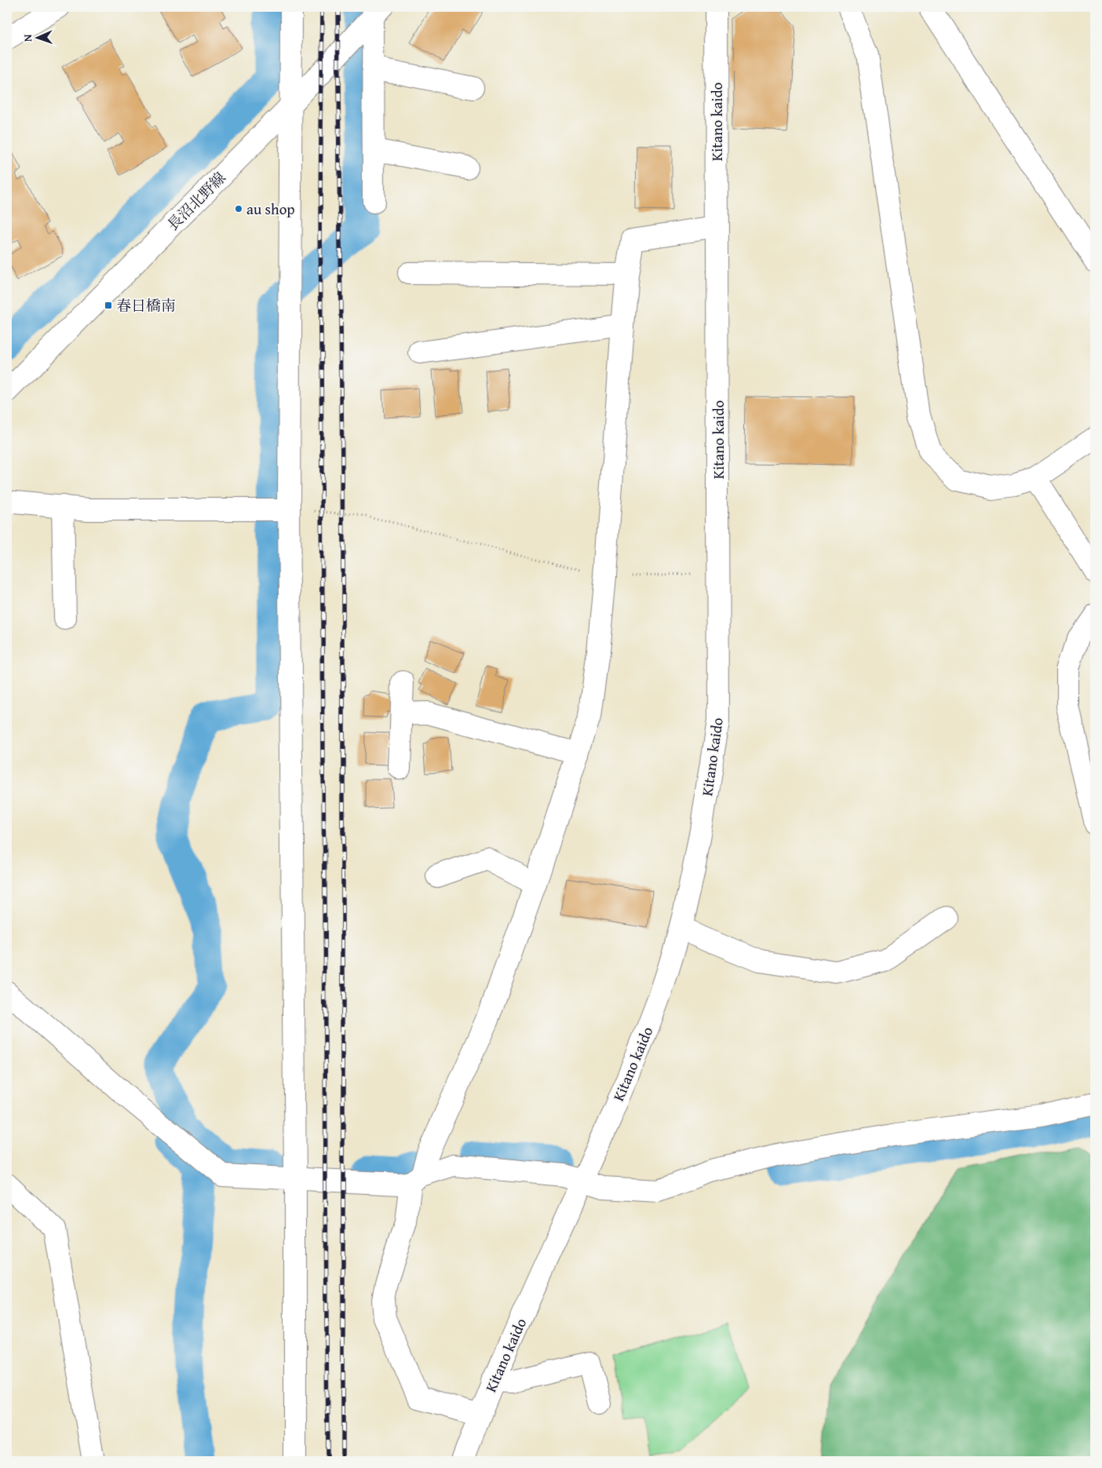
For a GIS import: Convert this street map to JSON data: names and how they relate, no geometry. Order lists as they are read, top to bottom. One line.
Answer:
{"streets":{"street":["Kitano kaido","長沼北野線"]},"places":{"other":["au shop"],"transit":["春日橋南"]},"north":"left"}
